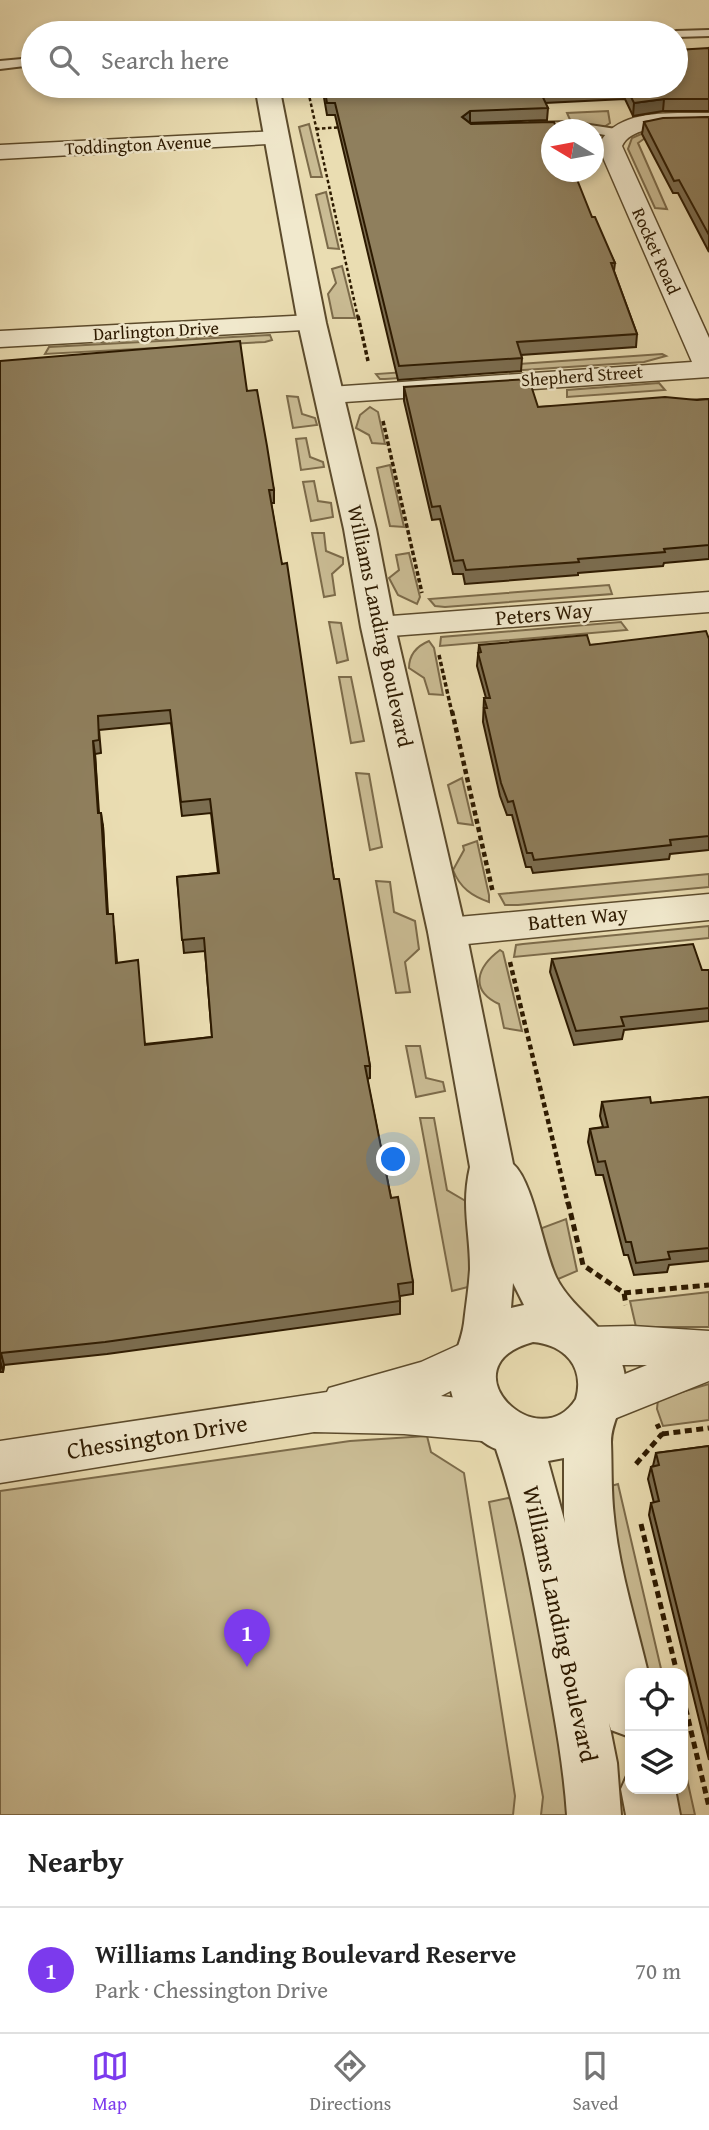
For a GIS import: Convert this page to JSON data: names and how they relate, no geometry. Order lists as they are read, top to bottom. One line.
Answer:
{"streets":{"street":["Toddington Avenue","Rocket Road","Darlington Drive","Shepherd Street","Peters Way","Williams Landing Boulevard","Batten Way","Chessington Drive"]},"crossings":[["Toddington Avenue","Williams Landing Boulevard"],["Rocket Road","Shepherd Street"],["Darlington Drive","Williams Landing Boulevard"],["Shepherd Street","Williams Landing Boulevard"],["Peters Way","Williams Landing Boulevard"],["Williams Landing Boulevard","Batten Way"],["Williams Landing Boulevard","Chessington Drive"]],"north":"left","page":{"search":"Search here","pins":"1","heading":"Nearby","list":[{"mark":"1","name":"Williams Landing Boulevard Reserve","note":"Park · Chessington Drive","value":"70 m"}],"nav":["Map","Directions","Saved"]}}
